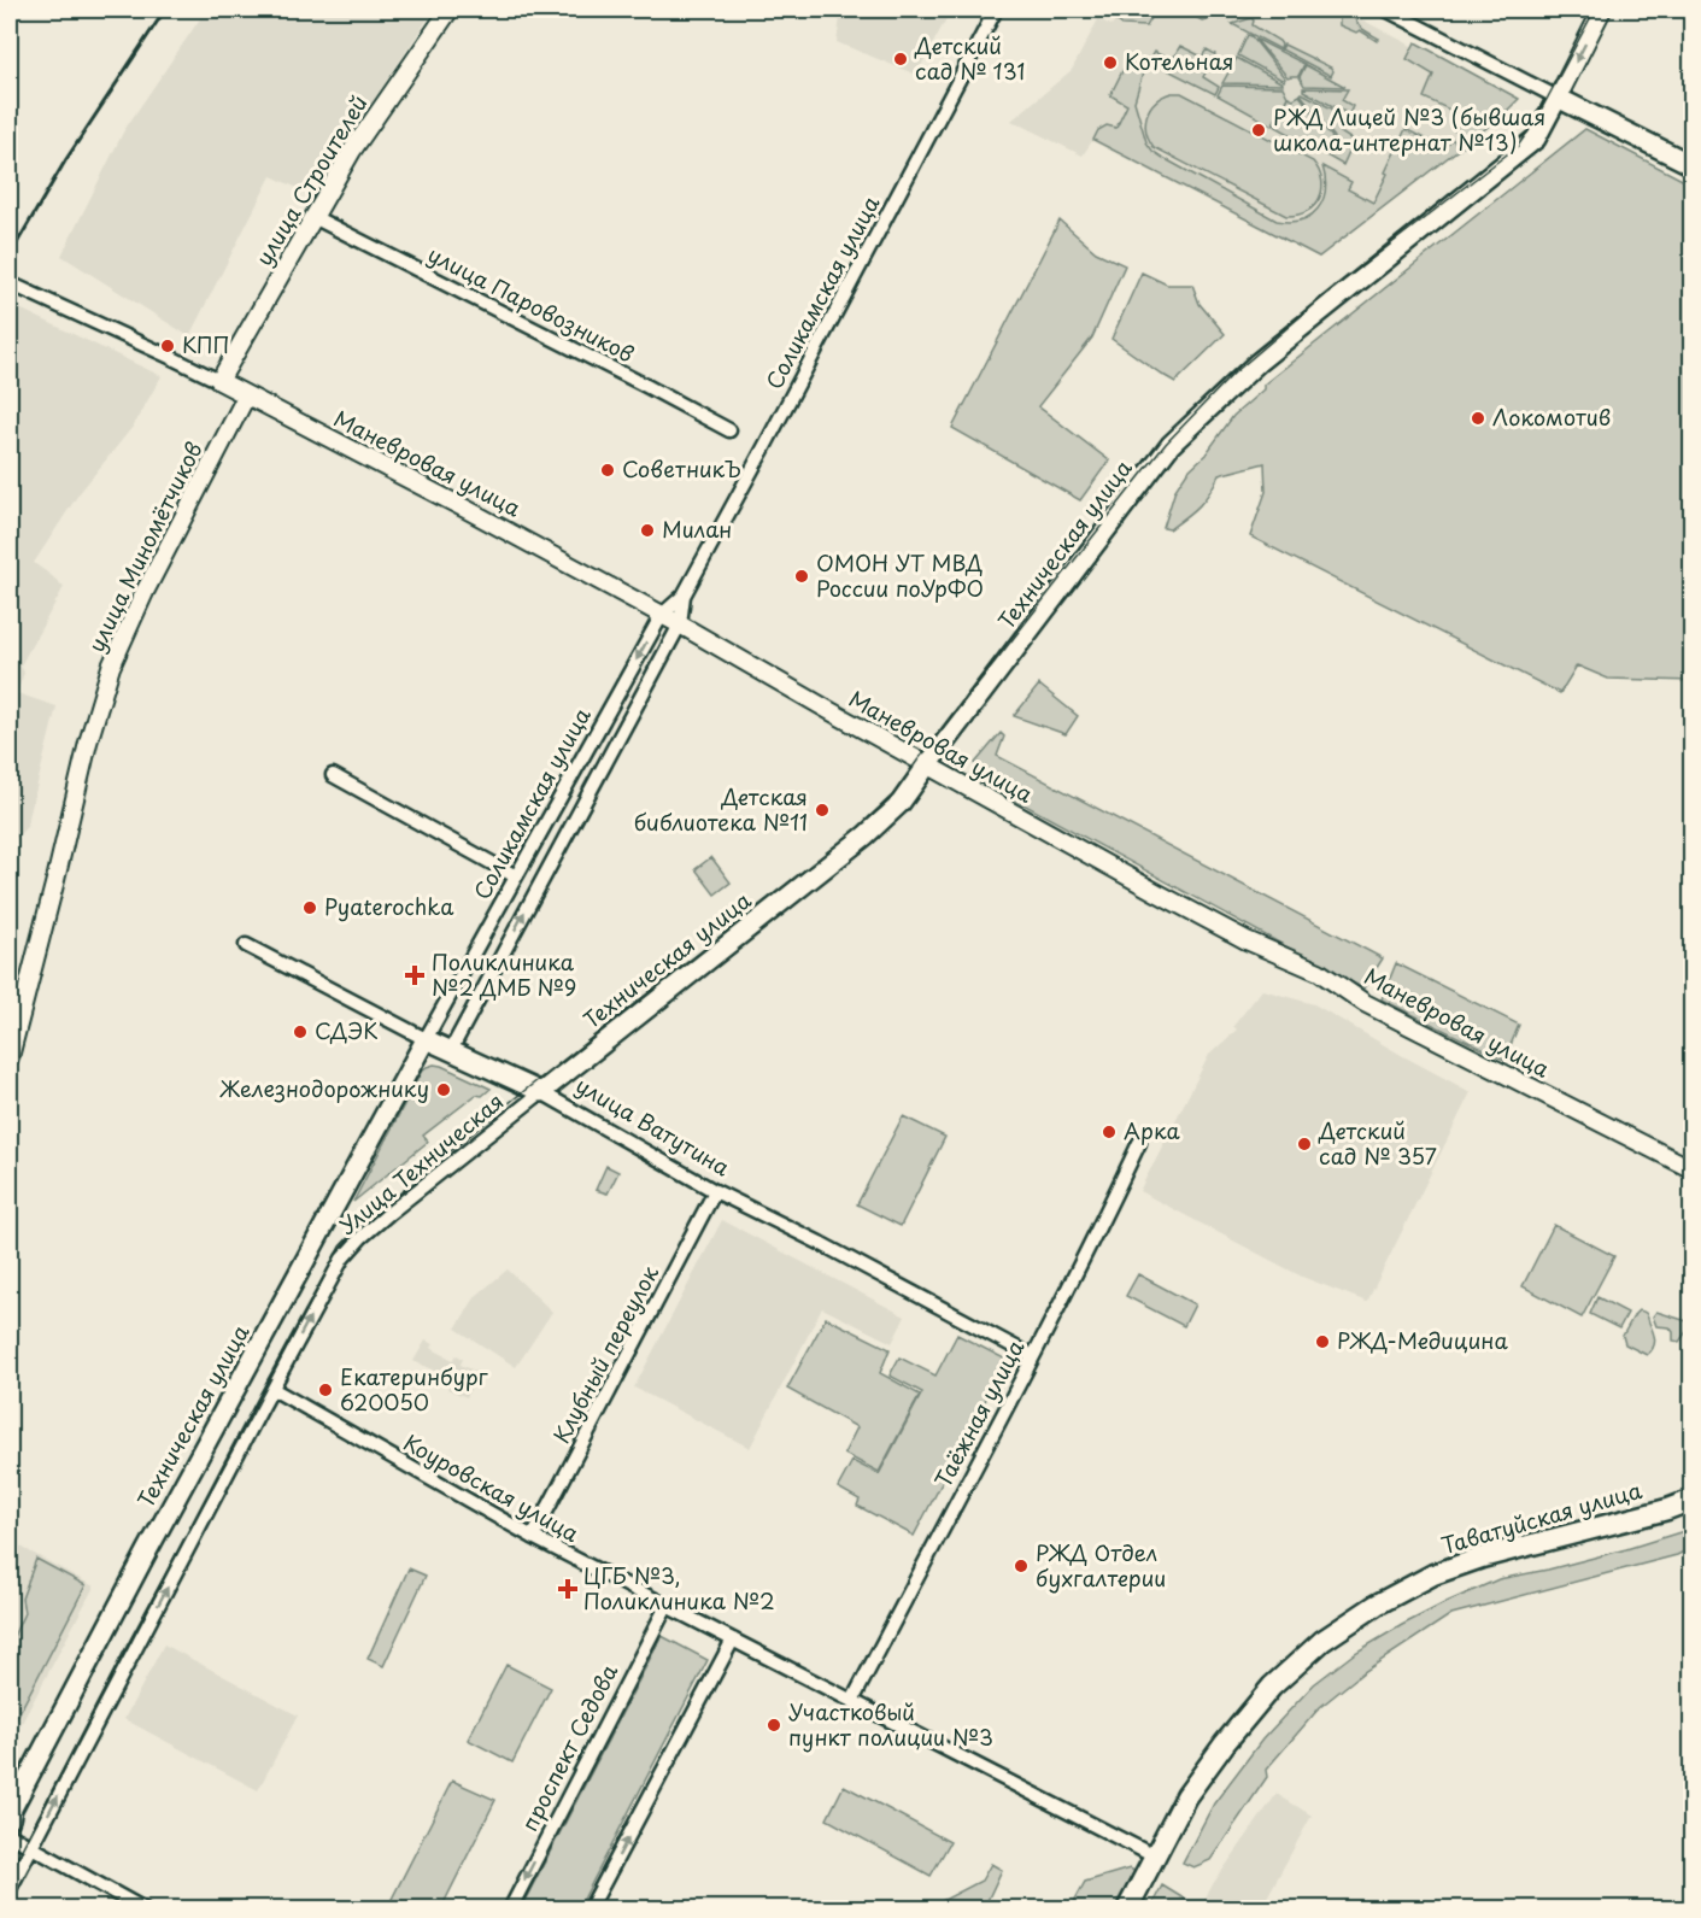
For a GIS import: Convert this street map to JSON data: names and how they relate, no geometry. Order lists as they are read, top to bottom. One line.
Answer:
{"streets":{"main road":["Техническая улица","улица Ватутина","Таватуйская улица"],"street":["улица Строителей","Соликамская улица","улица Паровозников","Маневровая улица","улица Миномётчиков","Улица Техническая","Клубный переулок","Таёжная улица","Коуровская улица","проспект Седова"]},"crossings":[["улица Строителей","улица Паровозников"],["улица Строителей","Маневровая улица"],["Соликамская улица","Маневровая улица"],["Соликамская улица","Техническая улица"],["Соликамская улица","улица Ватутина"],["Маневровая улица","Техническая улица"],["Маневровая улица","улица Миномётчиков"],["Техническая улица","улица Ватутина"],["Техническая улица","Улица Техническая"],["улица Ватутина","Улица Техническая"],["улица Ватутина","Клубный переулок"],["улица Ватутина","Таёжная улица"],["Улица Техническая","Коуровская улица"],["Клубный переулок","Коуровская улица"],["Таёжная улица","Коуровская улица"],["Коуровская улица","Таватуйская улица"],["Коуровская улица","проспект Седова"]],"one_way":["Улица Техническая"],"places":{"other":["Детский сад № 131","Котельная","РЖД Лицей №3 (бывшая школа-интернат №13)","КПП","Локомотив","СоветникЪ","Милан","ОМОН УТ МВД России поУрФО","Детская библиотека №11","Pyaterochka","СДЭК","Железнодорожнику","Арка","Детский сад № 357","РЖД-Медицина","Екатеринбург 620050","РЖД Отдел бухгалтерии","Участковый пункт полиции №3"],"health":["Поликлиника №2 ДМБ №9","ЦГБ №3, Поликлиника №2"]}}
